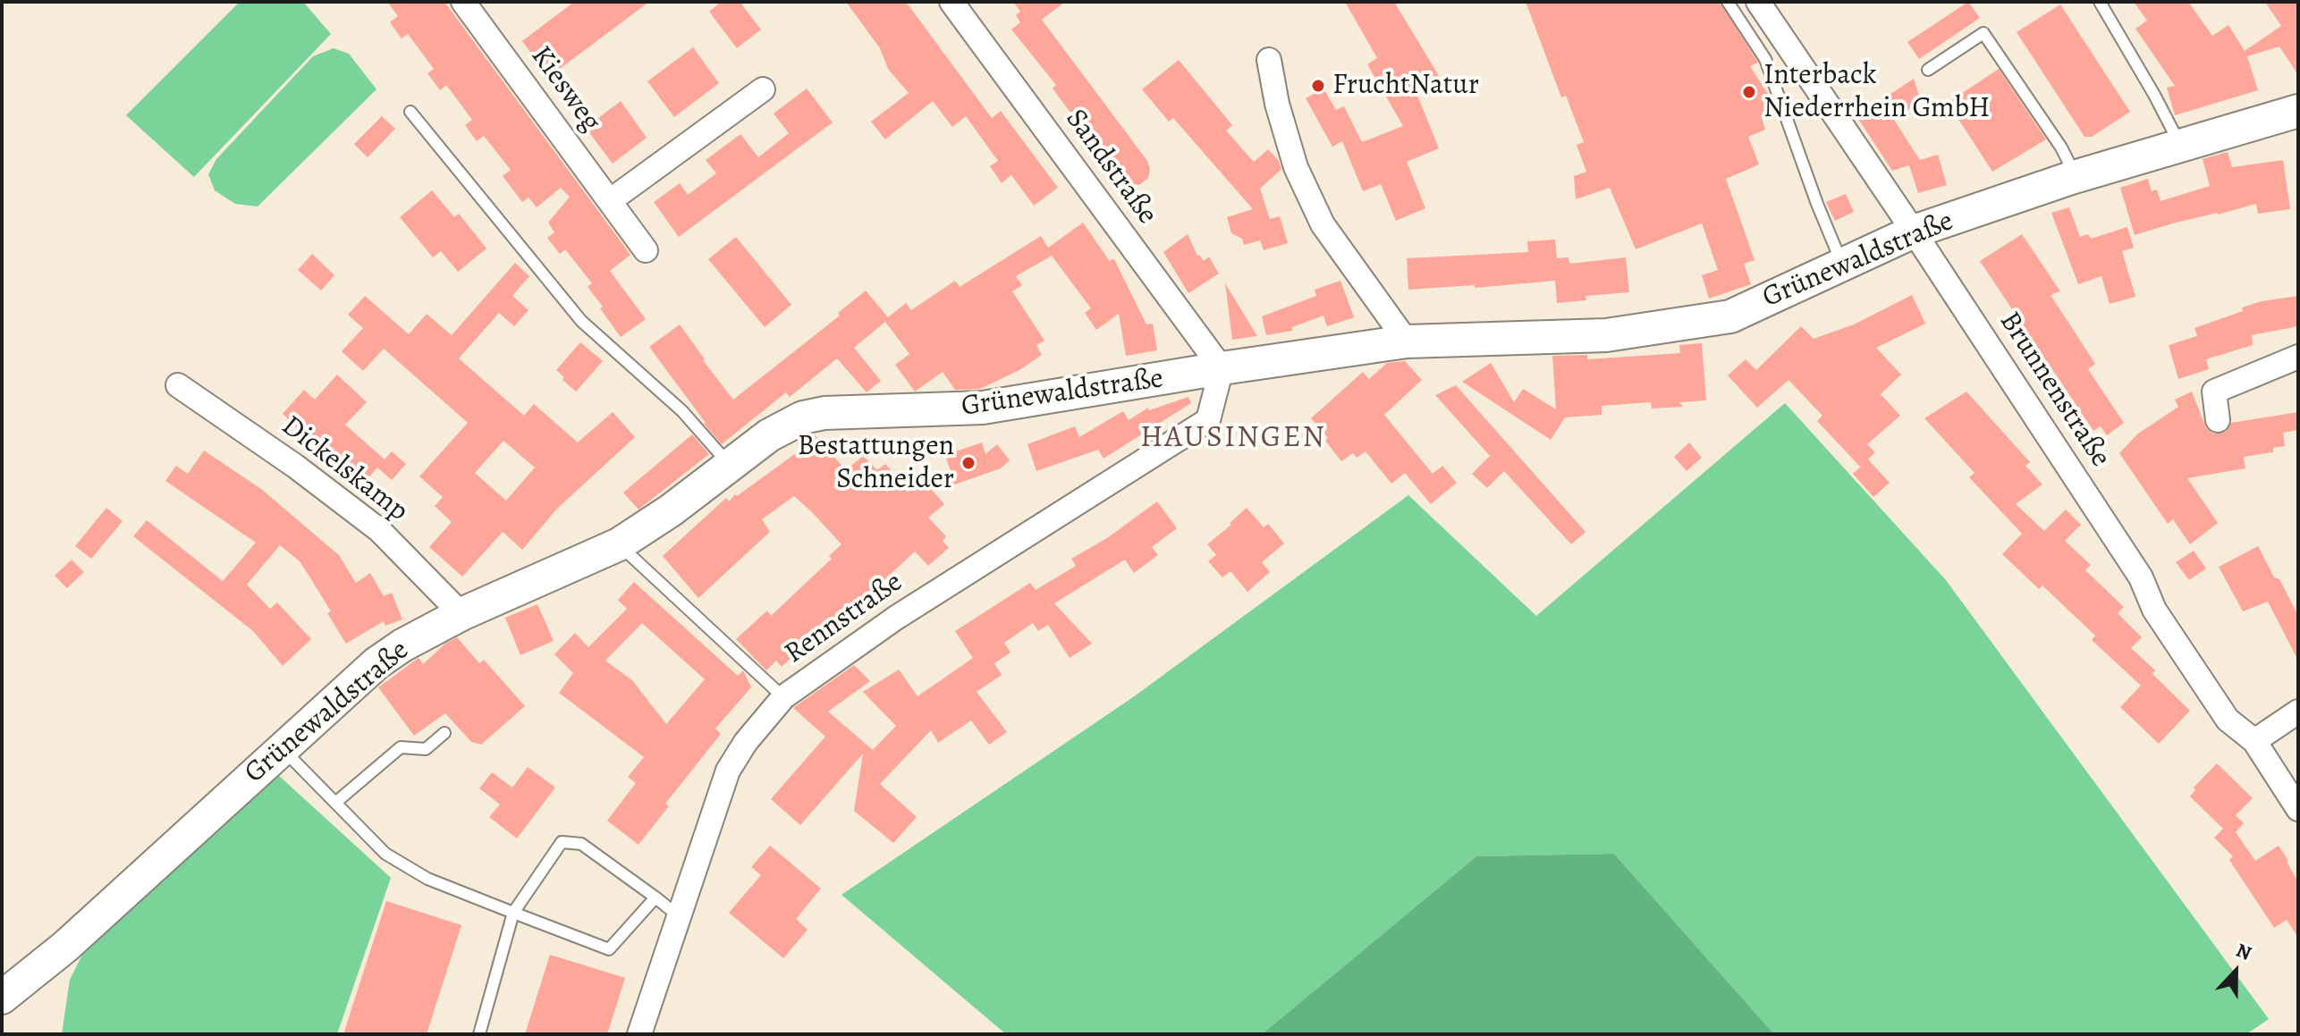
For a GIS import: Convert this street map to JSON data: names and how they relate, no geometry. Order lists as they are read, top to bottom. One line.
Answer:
{"streets":{"street":["Kiesweg","Sandstraße","Grünewaldstraße","Brunnenstraße","Dickelskamp","Rennstraße"]},"crossings":[["Sandstraße","Grünewaldstraße"],["Sandstraße","Rennstraße"],["Grünewaldstraße","Brunnenstraße"],["Grünewaldstraße","Dickelskamp"],["Grünewaldstraße","Rennstraße"]],"districts":["HAUSINGEN"],"places":["FruchtNatur","Interback Niederrhein GmbH","Bestattungen Schneider"],"north":"top"}
